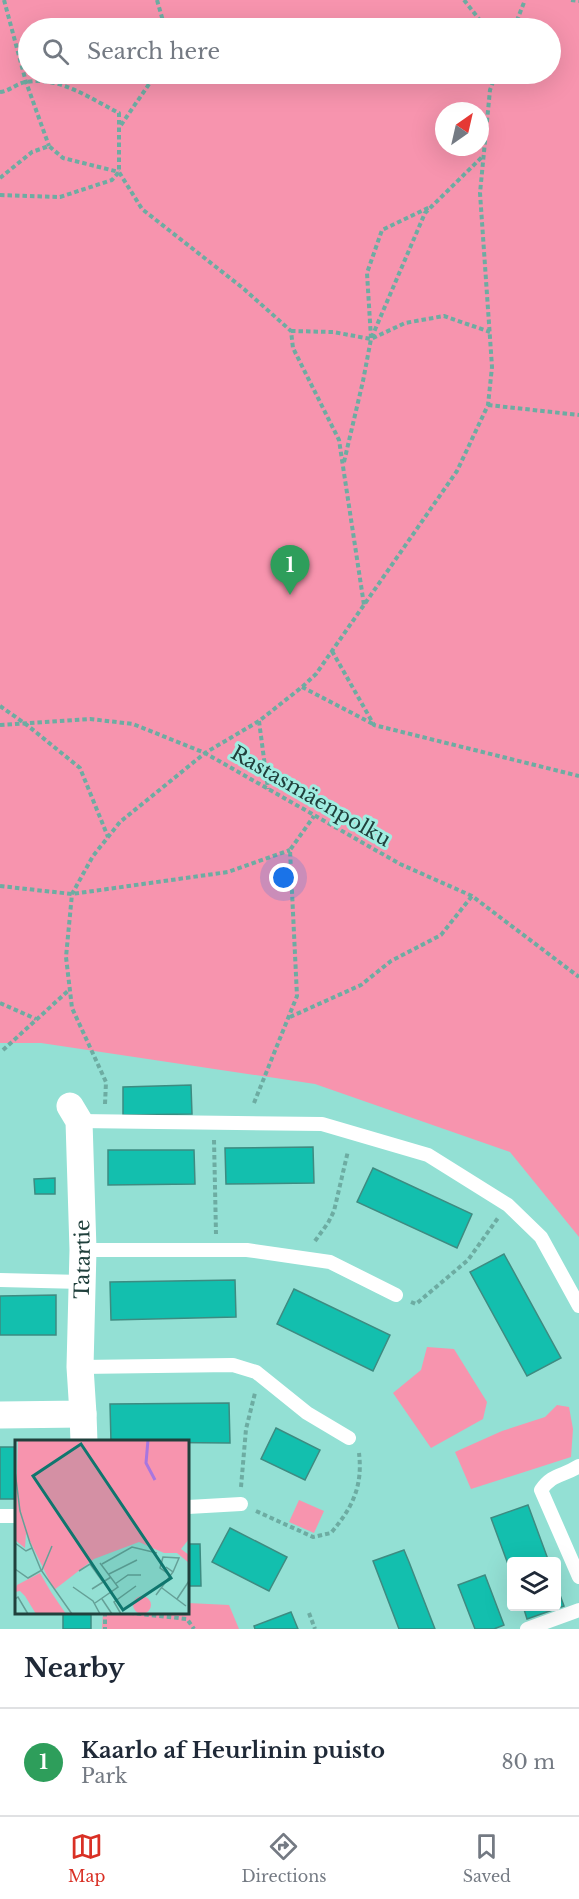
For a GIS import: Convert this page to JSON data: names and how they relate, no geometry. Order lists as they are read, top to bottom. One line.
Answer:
{"streets":{"street":["Tatartie"],"path":["Rastasmäenpolku"]},"north":"top right","page":{"search":"Search here","pins":"1","heading":"Nearby","list":[{"mark":"1","name":"Kaarlo af Heurlinin puisto","note":"Park","value":"80 m"}],"nav":["Map","Directions","Saved"]}}
